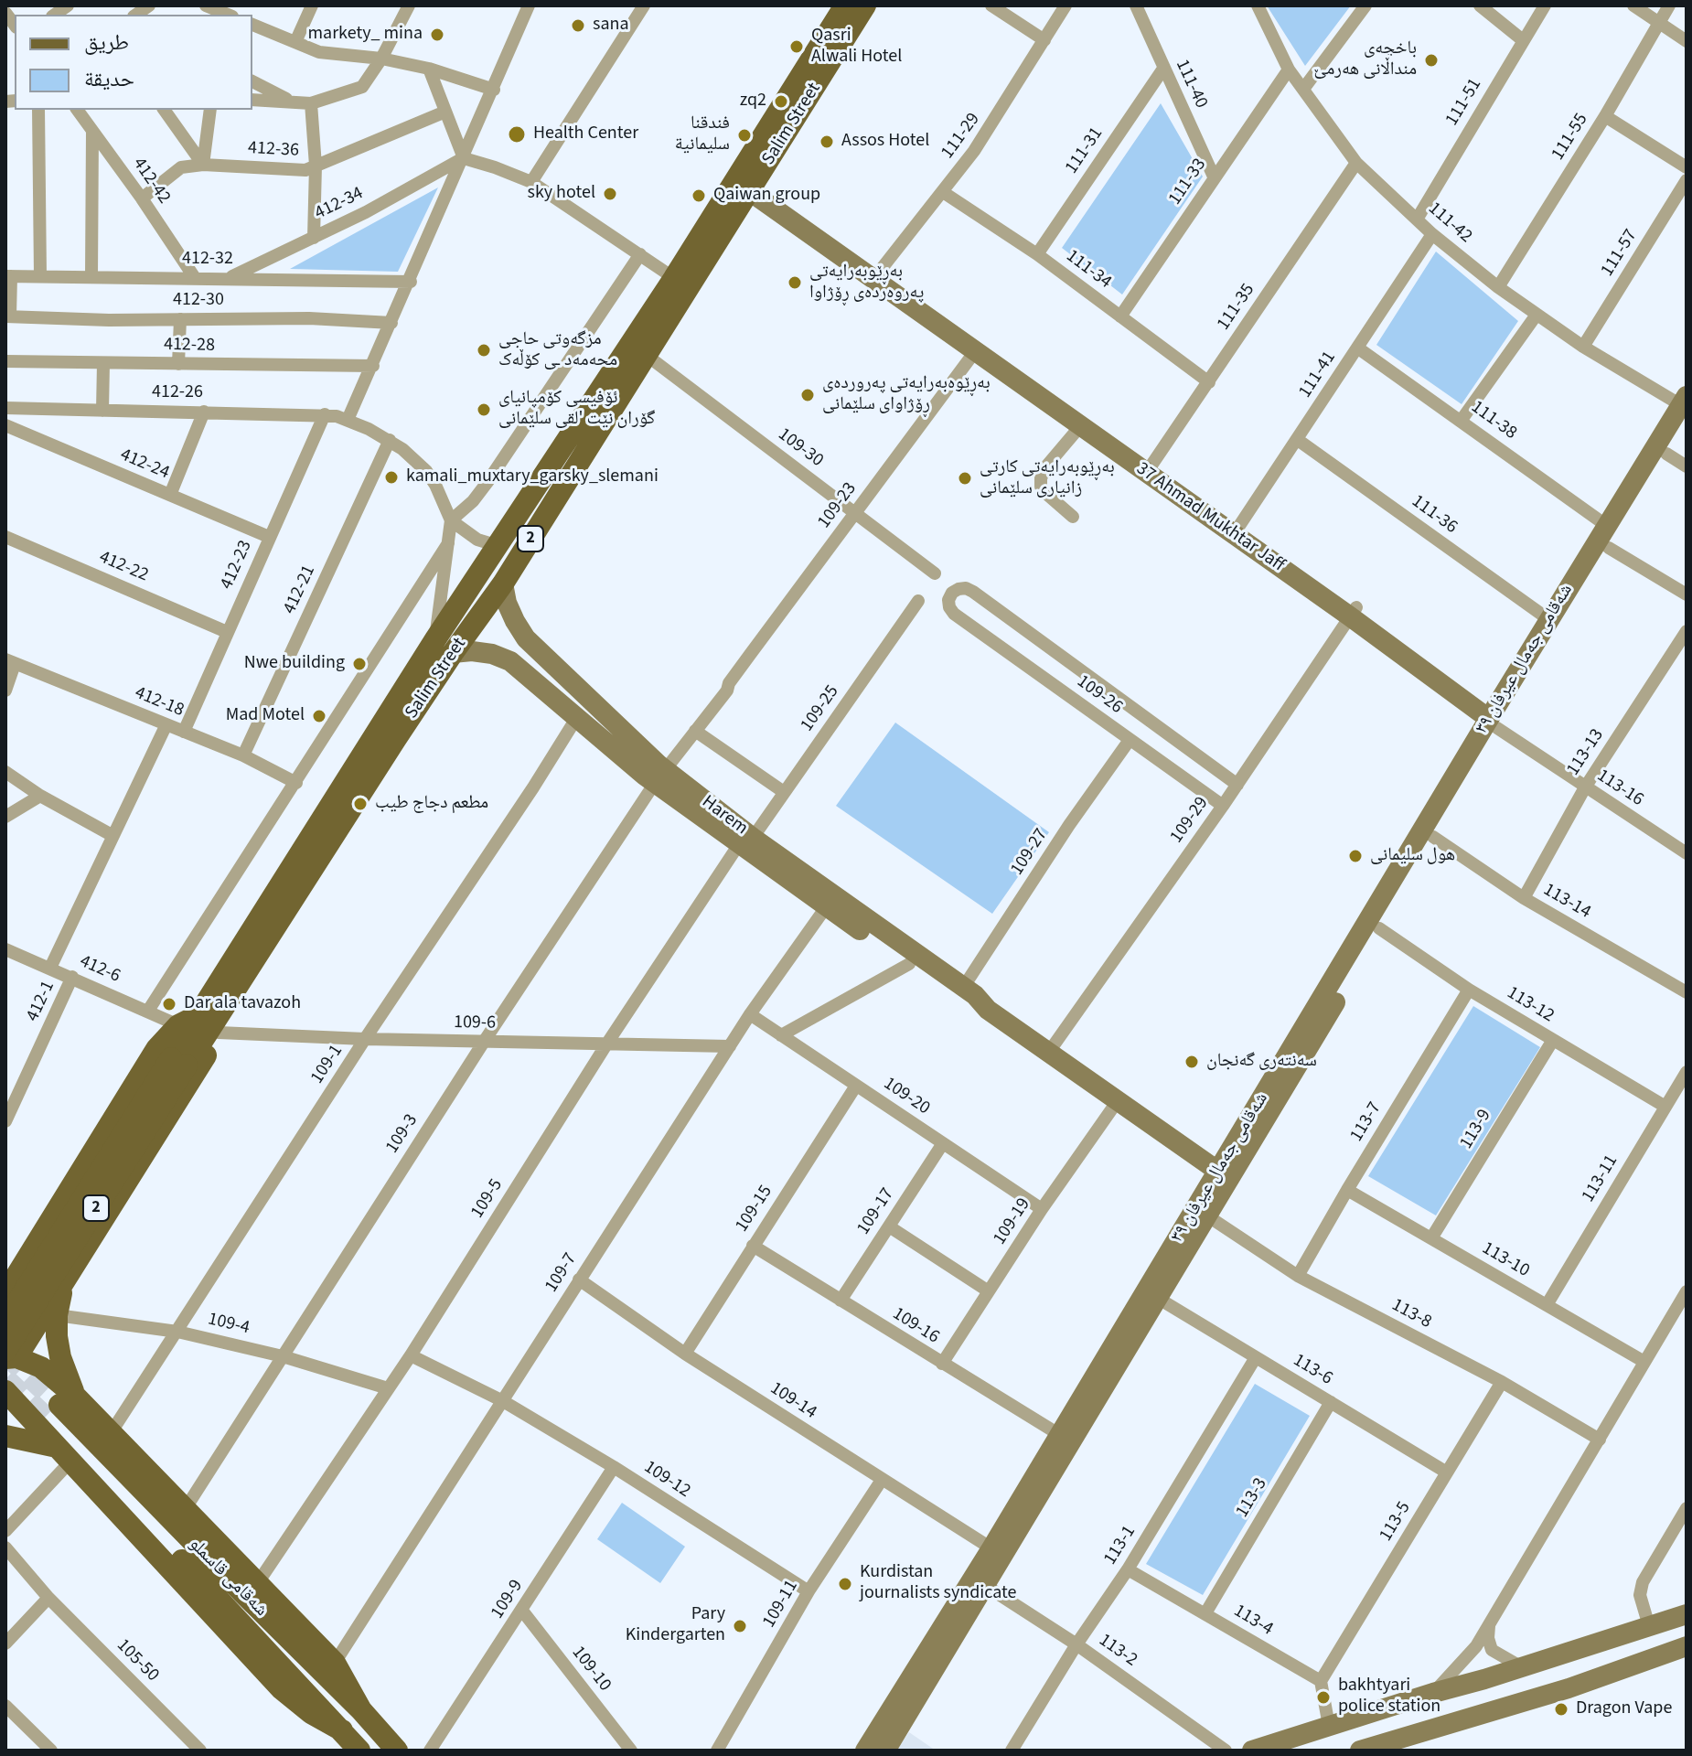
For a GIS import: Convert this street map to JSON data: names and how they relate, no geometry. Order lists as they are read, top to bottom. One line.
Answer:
{"streets":{"main road":["Salim Street","37 Ahmad Mukhtar Jaff","2","شەقامی جەمال عیرفان ٣٩","Harem","شەقامی قاسملو"],"street":["111-40","111-51","111-29","111-55","412-36","111-31","412-42","111-33","412-34","111-42","111-57","412-32","111-34","412-30","111-35","412-28","111-41","412-26","111-38","109-30","412-24","109-23","111-36","412-23","412-22","412-21","109-26","412-18","109-25","113-13","113-16","109-29","109-27","113-14","412-6","412-1","113-12","109-6","109-1","109-20","113-7","113-9","109-3","113-11","109-5","109-15","109-17","109-19","113-10","109-7","113-8","109-4","109-16","113-6","109-14","109-12","113-3","113-5","113-1","109-9","109-11","113-4","113-2","105-50","109-10"]},"crossings":[["111-40","111-31"],["111-40","111-33"],["111-51","111-42"],["Salim Street","109-30"],["Salim Street","37 Ahmad Mukhtar Jaff"],["Salim Street","Harem"],["Salim Street","412-6"],["111-29","111-34"],["111-29","37 Ahmad Mukhtar Jaff"],["111-55","111-42"],["412-36","412-42"],["111-31","111-34"],["412-42","412-32"],["111-33","111-42"],["111-33","111-34"],["412-34","412-32"],["111-42","111-57"],["111-42","111-35"],["111-42","111-41"],["111-42","شەقامی جەمال عیرفان ٣٩"],["111-34","111-35"],["111-35","37 Ahmad Mukhtar Jaff"],["111-41","111-38"],["111-41","111-36"],["111-41","37 Ahmad Mukhtar Jaff"],["412-26","412-23"],["412-26","412-21"],["111-38","شەقامی جەمال عیرفان ٣٩"],["109-30","109-23"],["412-24","412-23"],["109-23","37 Ahmad Mukhtar Jaff"],["109-23","Harem"],["109-23","109-3"],["111-36","شەقامی جەمال عیرفان ٣٩"],["37 Ahmad Mukhtar Jaff","شەقامی جەمال عیرفان ٣٩"],["37 Ahmad Mukhtar Jaff","113-16"],["37 Ahmad Mukhtar Jaff","109-29"],["412-23","412-22"],["412-23","412-18"],["412-21","412-18"],["شەقامی جەمال عیرفان ٣٩","113-16"],["شەقامی جەمال عیرفان ٣٩","Harem"],["شەقامی جەمال عیرفان ٣٩","113-14"],["شەقامی جەمال عیرفان ٣٩","113-12"],["شەقامی جەمال عیرفان ٣٩","113-8"],["شەقامی جەمال عیرفان ٣٩","109-16"],["شەقامی جەمال عیرفان ٣٩","113-6"],["شەقامی جەمال عیرفان ٣٩","109-14"],["شەقامی جەمال عیرفان ٣٩","113-2"],["109-26","109-29"],["109-26","109-27"],["109-25","Harem"],["109-25","109-5"],["113-13","113-16"],["113-13","113-14"],["Harem","109-29"],["Harem","109-27"],["Harem","109-3"],["Harem","109-5"],["Harem","109-19"],["Harem","109-7"],["412-6","412-1"],["113-12","113-7"],["113-12","113-9"],["113-12","113-11"],["109-6","109-1"],["109-6","109-3"],["109-6","109-5"],["109-6","109-7"],["109-1","109-4"],["109-20","109-15"],["109-20","109-17"],["109-20","109-19"],["109-20","109-7"],["113-7","113-10"],["113-7","113-8"],["113-9","113-10"],["109-3","109-4"],["113-11","113-10"],["109-5","109-4"],["109-5","109-12"],["109-15","109-16"],["109-15","109-14"],["109-17","109-16"],["109-19","109-16"],["109-7","109-14"],["109-7","109-12"],["113-8","113-5"],["113-6","113-3"],["113-6","113-5"],["113-6","113-1"],["109-14","109-11"],["109-12","109-9"],["109-12","109-11"],["113-3","113-4"],["113-5","113-4"],["113-1","113-4"],["113-1","113-2"],["109-9","109-10"]],"places":["sana","markety_ mina","Qasri Alwali Hotel","باخچەی منداڵانی هەرمێ","zq2","Health Center","فندقنا سليمانية","Assos Hotel","sky hotel","Qaiwan group","بەڕێوبەرایەتی پەروەردەی ڕۆژاوا","مزگەوتی حاجی محەمەد ـی کۆڵەک","بەڕێوەبەرایەتی پەروردەی ڕۆژاوای سلێمانی","ئۆفیسی کۆمپانیای گۆران نێت 'لقی سلێمانی","kamali_muxtary_garsky_slemani","بەڕێوبەرایەتی کارتی زانیاری سلێمانی","Nwe building","Mad Motel","مطعم دجاج طيب","هول سليمانى","Dar ala tavazoh","سەنتەری گەنجان","Kurdistan journalists syndicate","Pary Kindergarten","bakhtyari police station","Dragon Vape"],"legend":["طريق","حديقة"]}
